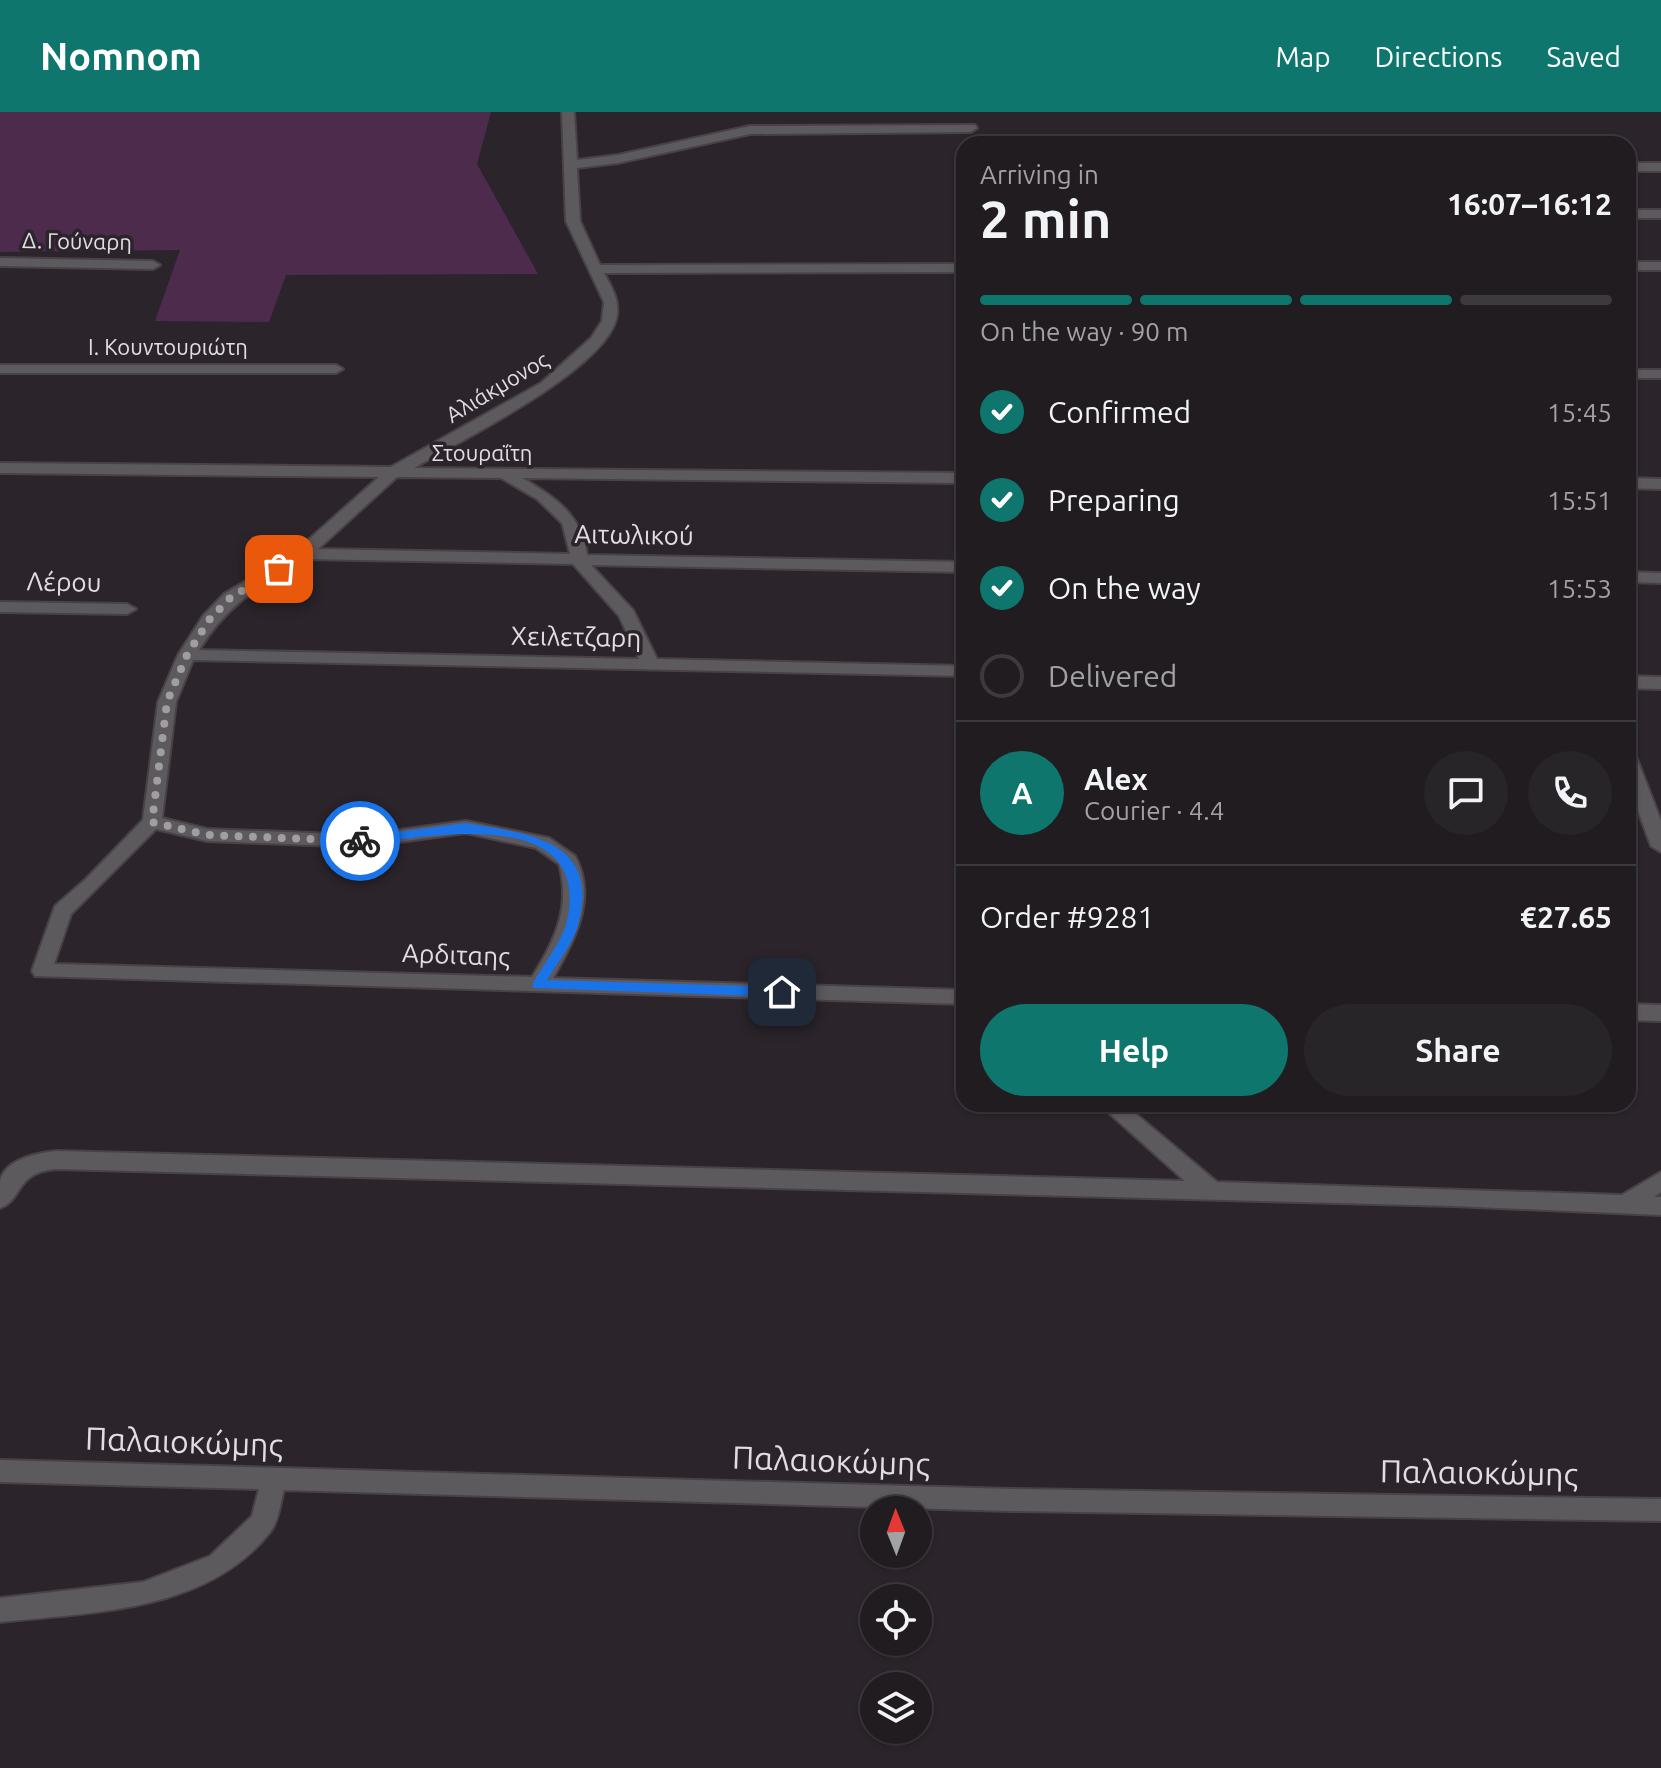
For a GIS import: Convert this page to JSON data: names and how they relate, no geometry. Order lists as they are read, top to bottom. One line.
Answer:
{"streets":{"street":["Δ. Γούναρη","Ι. Κουντουριώτη","Αλιάκμονος","Στουραΐτη","Αιτωλικού","Λέρου","Χειλετζαρη","Αρδιταης","Παλαιοκώμης"]},"crossings":[["Αλιάκμονος","Στουραΐτη"],["Αλιάκμονος","Αιτωλικού"],["Αλιάκμονος","Χειλετζαρη"],["Αλιάκμονος","Αρδιταης"]],"north":"top","page":{"header":"Nomnom","nav":["Map","Directions","Saved"],"heading":["2 min","Arriving in","16:07–16:12"],"panel":["Alex","Courier · 4.4","Order #9281","€27.65"],"bar":"On the way · 90 m","list":[["Confirmed","15:45"],["Preparing","15:51"],["On the way","15:53"],"Delivered"],"round":"A","buttons":["Help","Share"]}}
